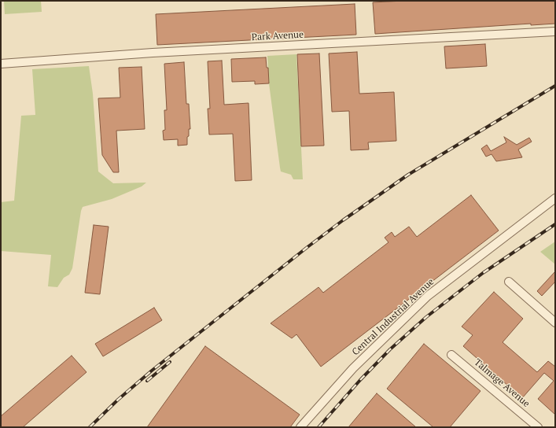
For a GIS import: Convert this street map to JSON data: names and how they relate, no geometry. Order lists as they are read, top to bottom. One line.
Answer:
{"streets":{"street":["Park Avenue","Central Industrial Avenue","Talmage Avenue"]}}
